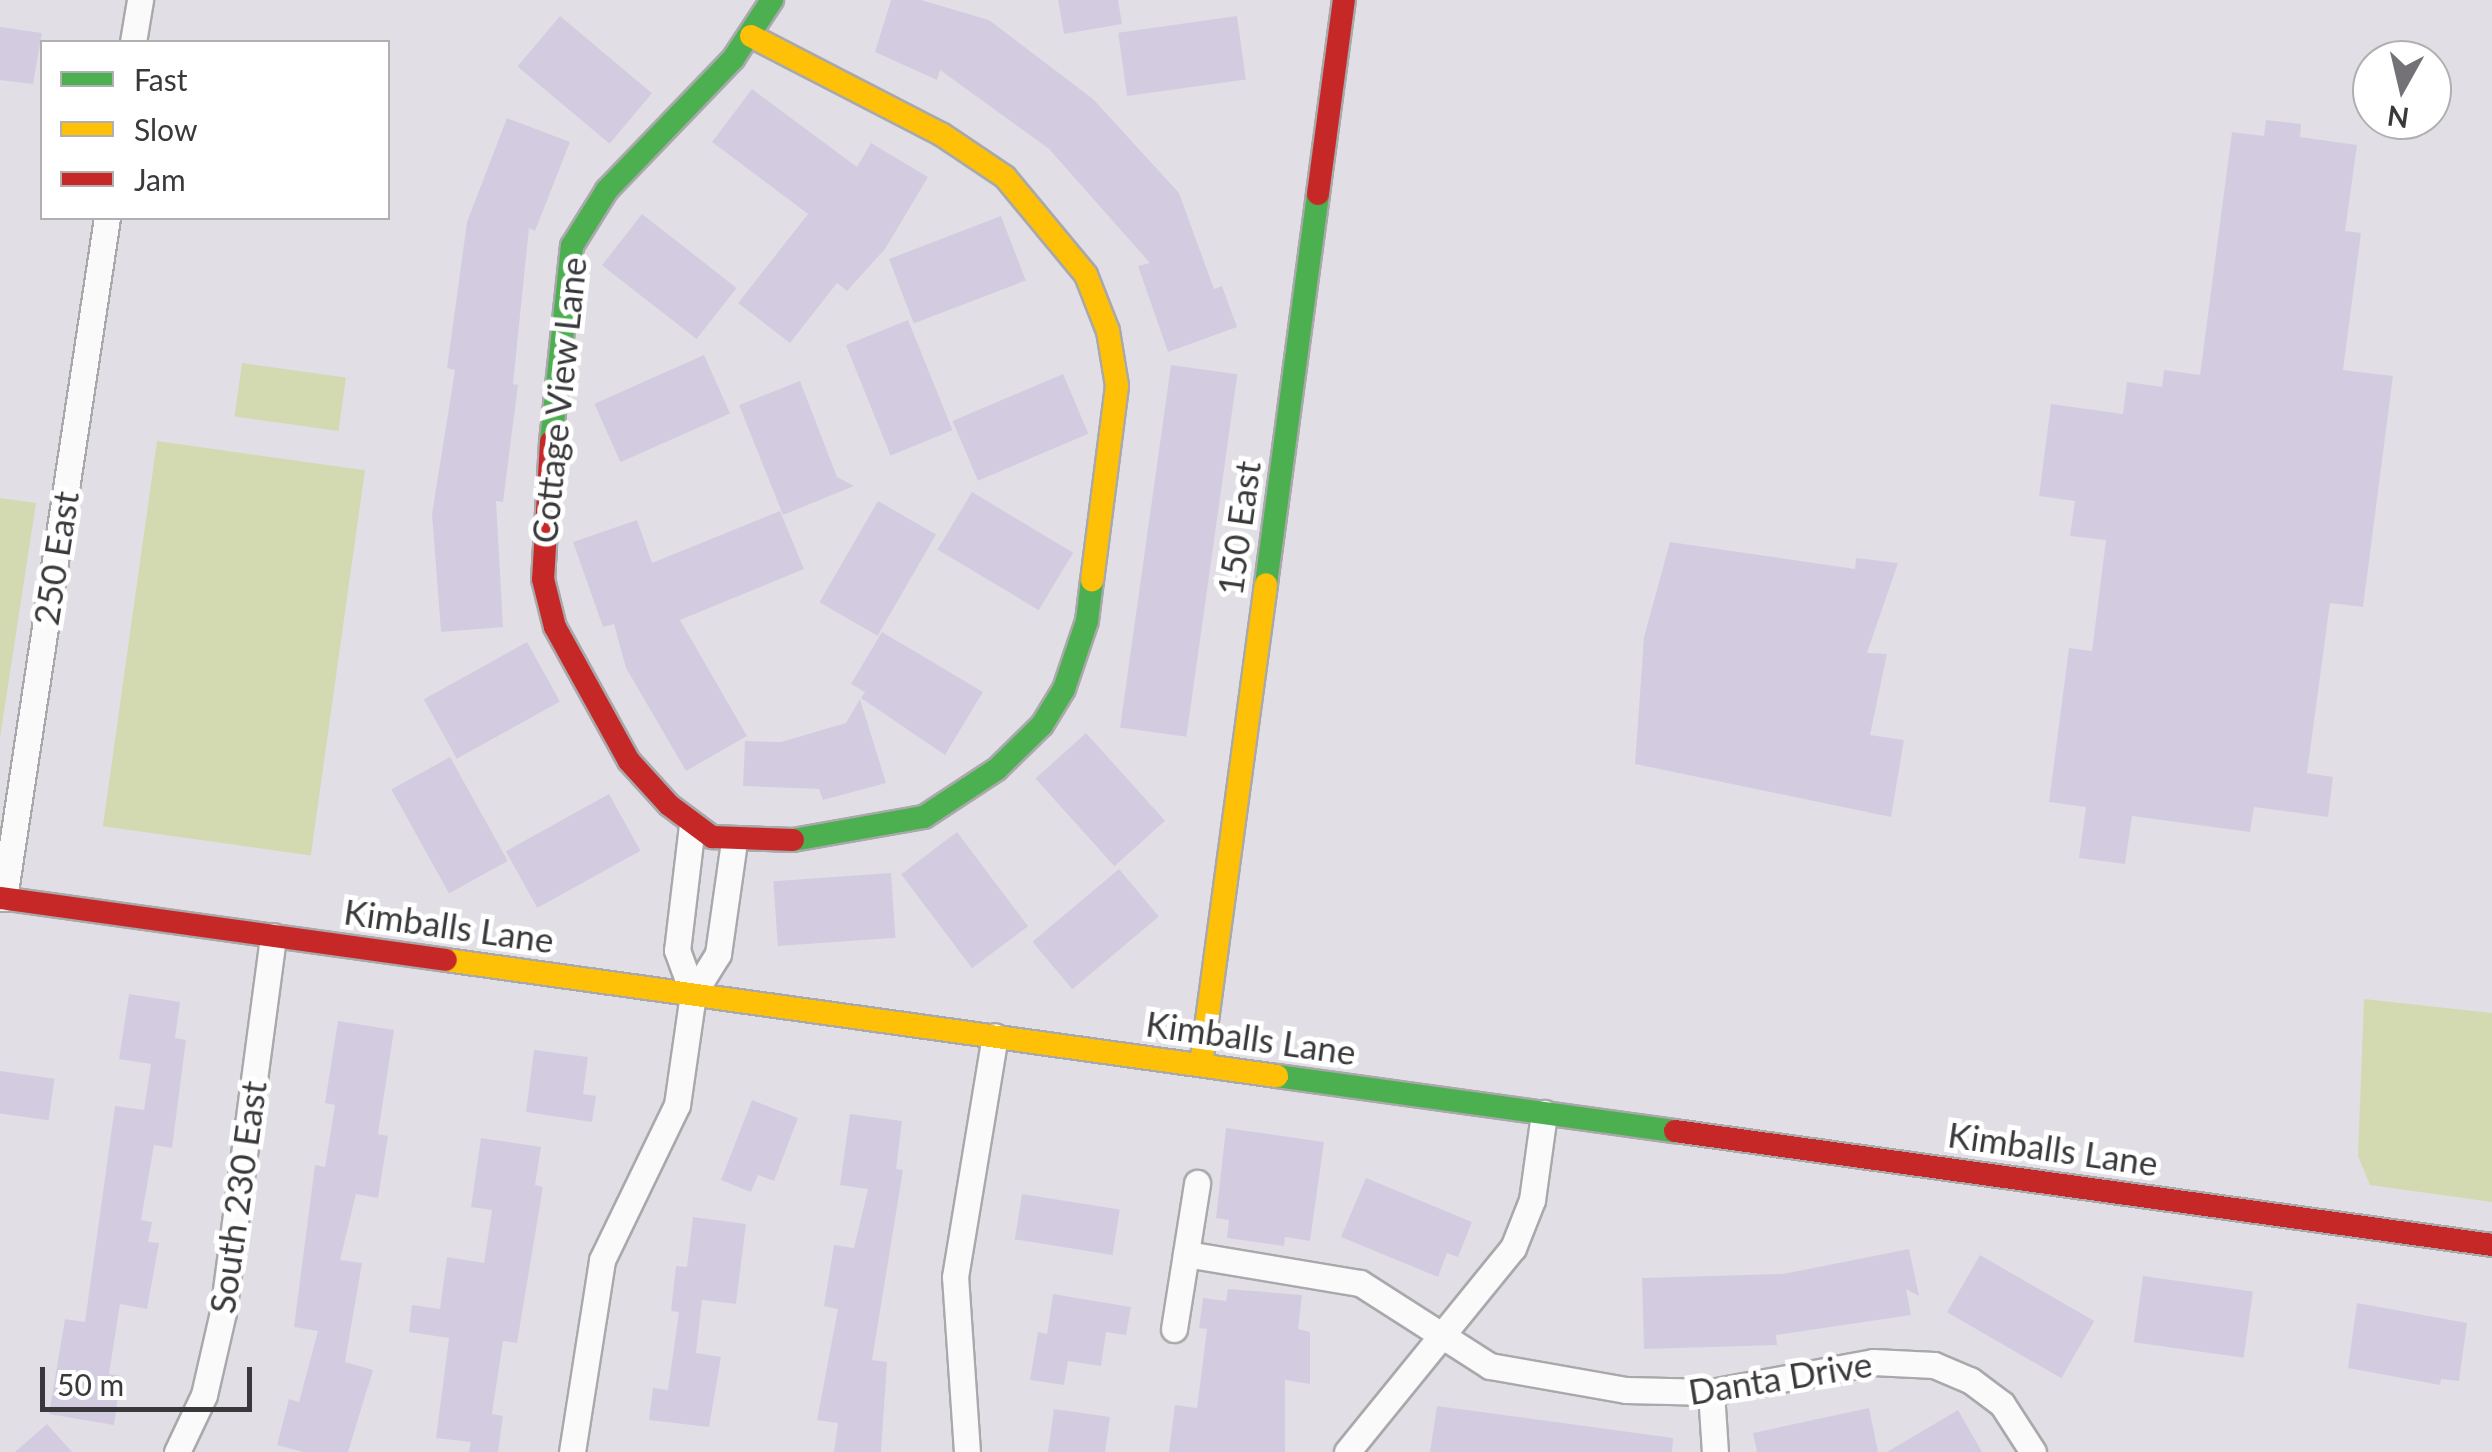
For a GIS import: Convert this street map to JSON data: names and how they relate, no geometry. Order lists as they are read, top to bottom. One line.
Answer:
{"streets":{"street":["Cottage View Lane","150 East","250 East","Kimballs Lane","South 230 East","Danta Drive"]},"crossings":[["150 East","Kimballs Lane"],["250 East","Kimballs Lane"],["Kimballs Lane","South 230 East"]],"legend":["Fast","Slow","Jam"],"scale_bar":"50 m","north":"bottom"}
